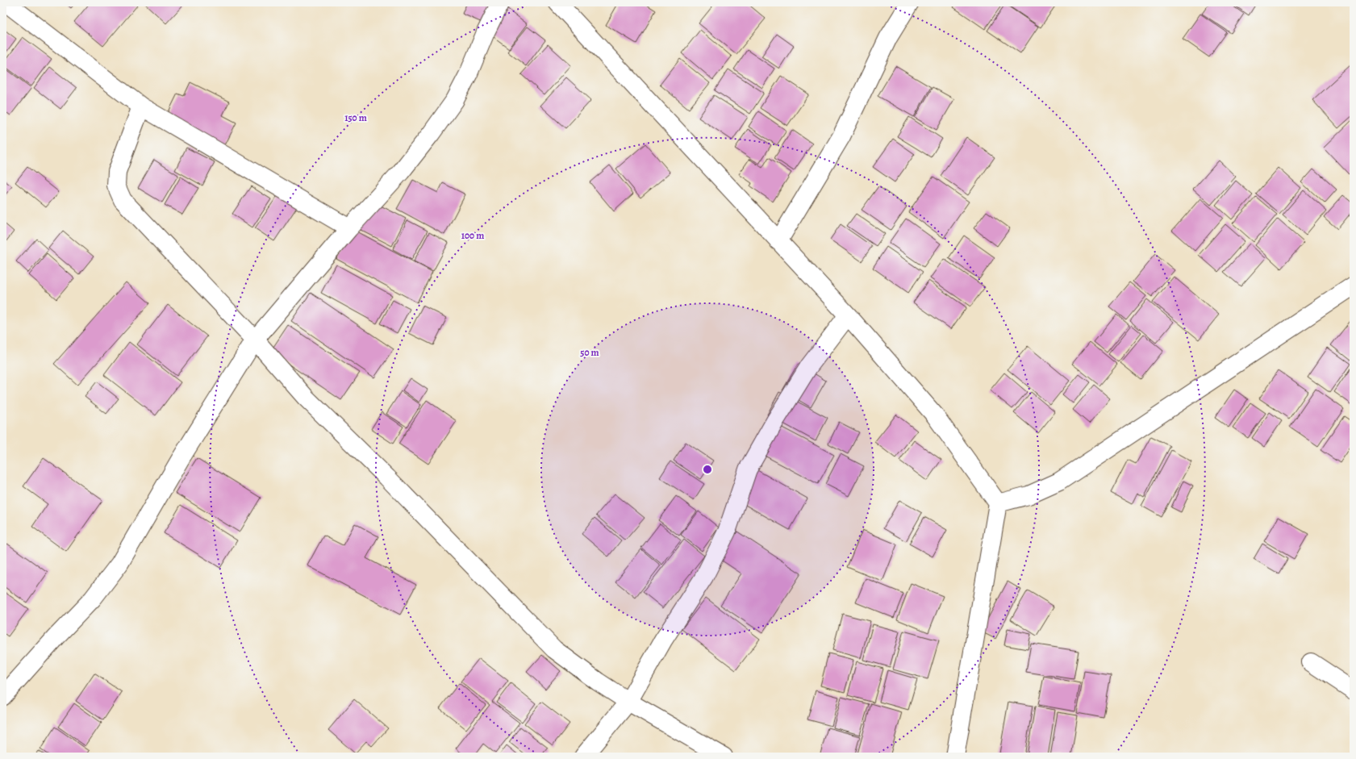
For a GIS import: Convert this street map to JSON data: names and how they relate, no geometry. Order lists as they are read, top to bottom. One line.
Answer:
{"rings":["150 m","100 m","50 m"]}
